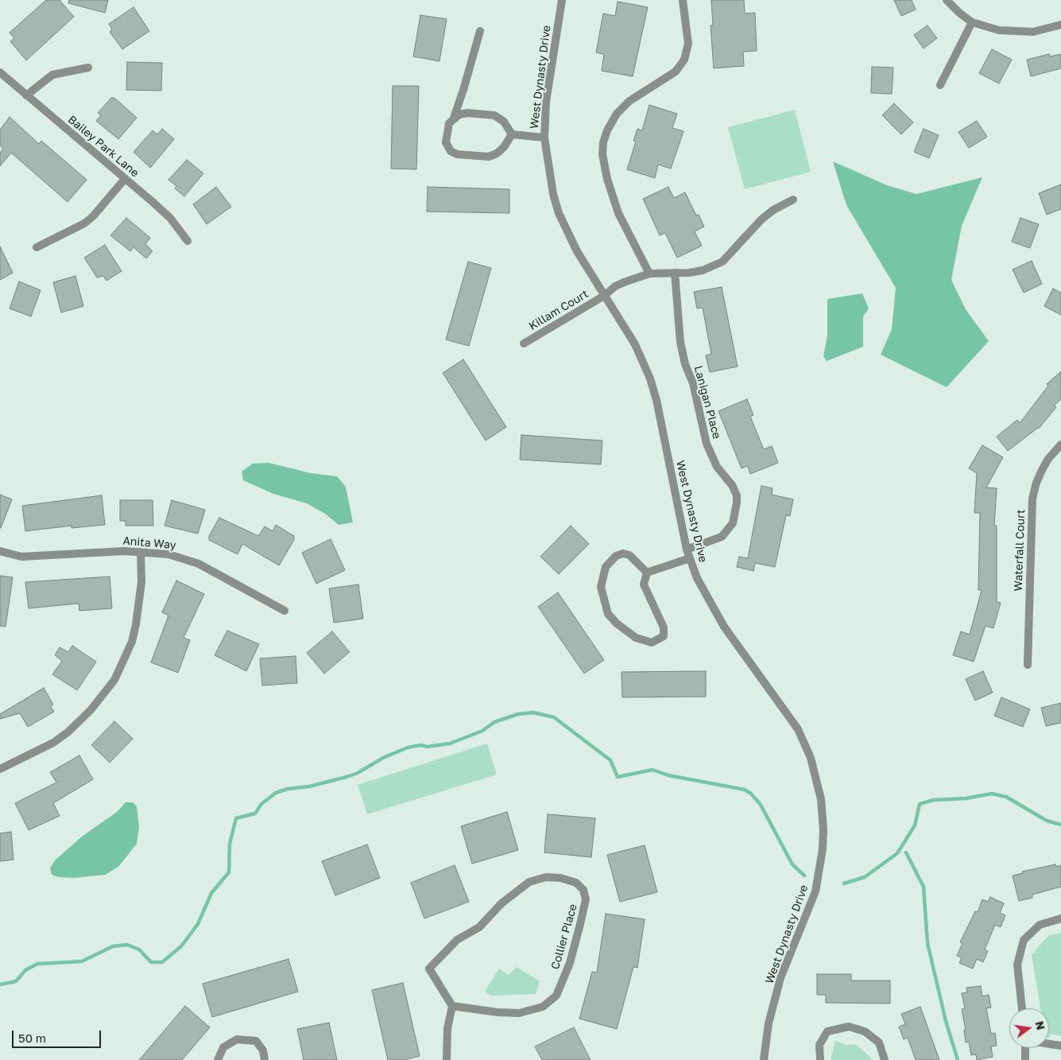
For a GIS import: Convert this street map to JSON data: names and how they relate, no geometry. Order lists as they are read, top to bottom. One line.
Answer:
{"streets":{"street":["West Dynasty Drive","Bailey Park Lane","Killam Court","Lanigan Place","Anita Way","Waterfall Court","Collier Place"]},"crossings":[["West Dynasty Drive","Killam Court"],["West Dynasty Drive","Lanigan Place"],["Killam Court","Lanigan Place"]],"scale_bar":"50 m","north":"right"}
